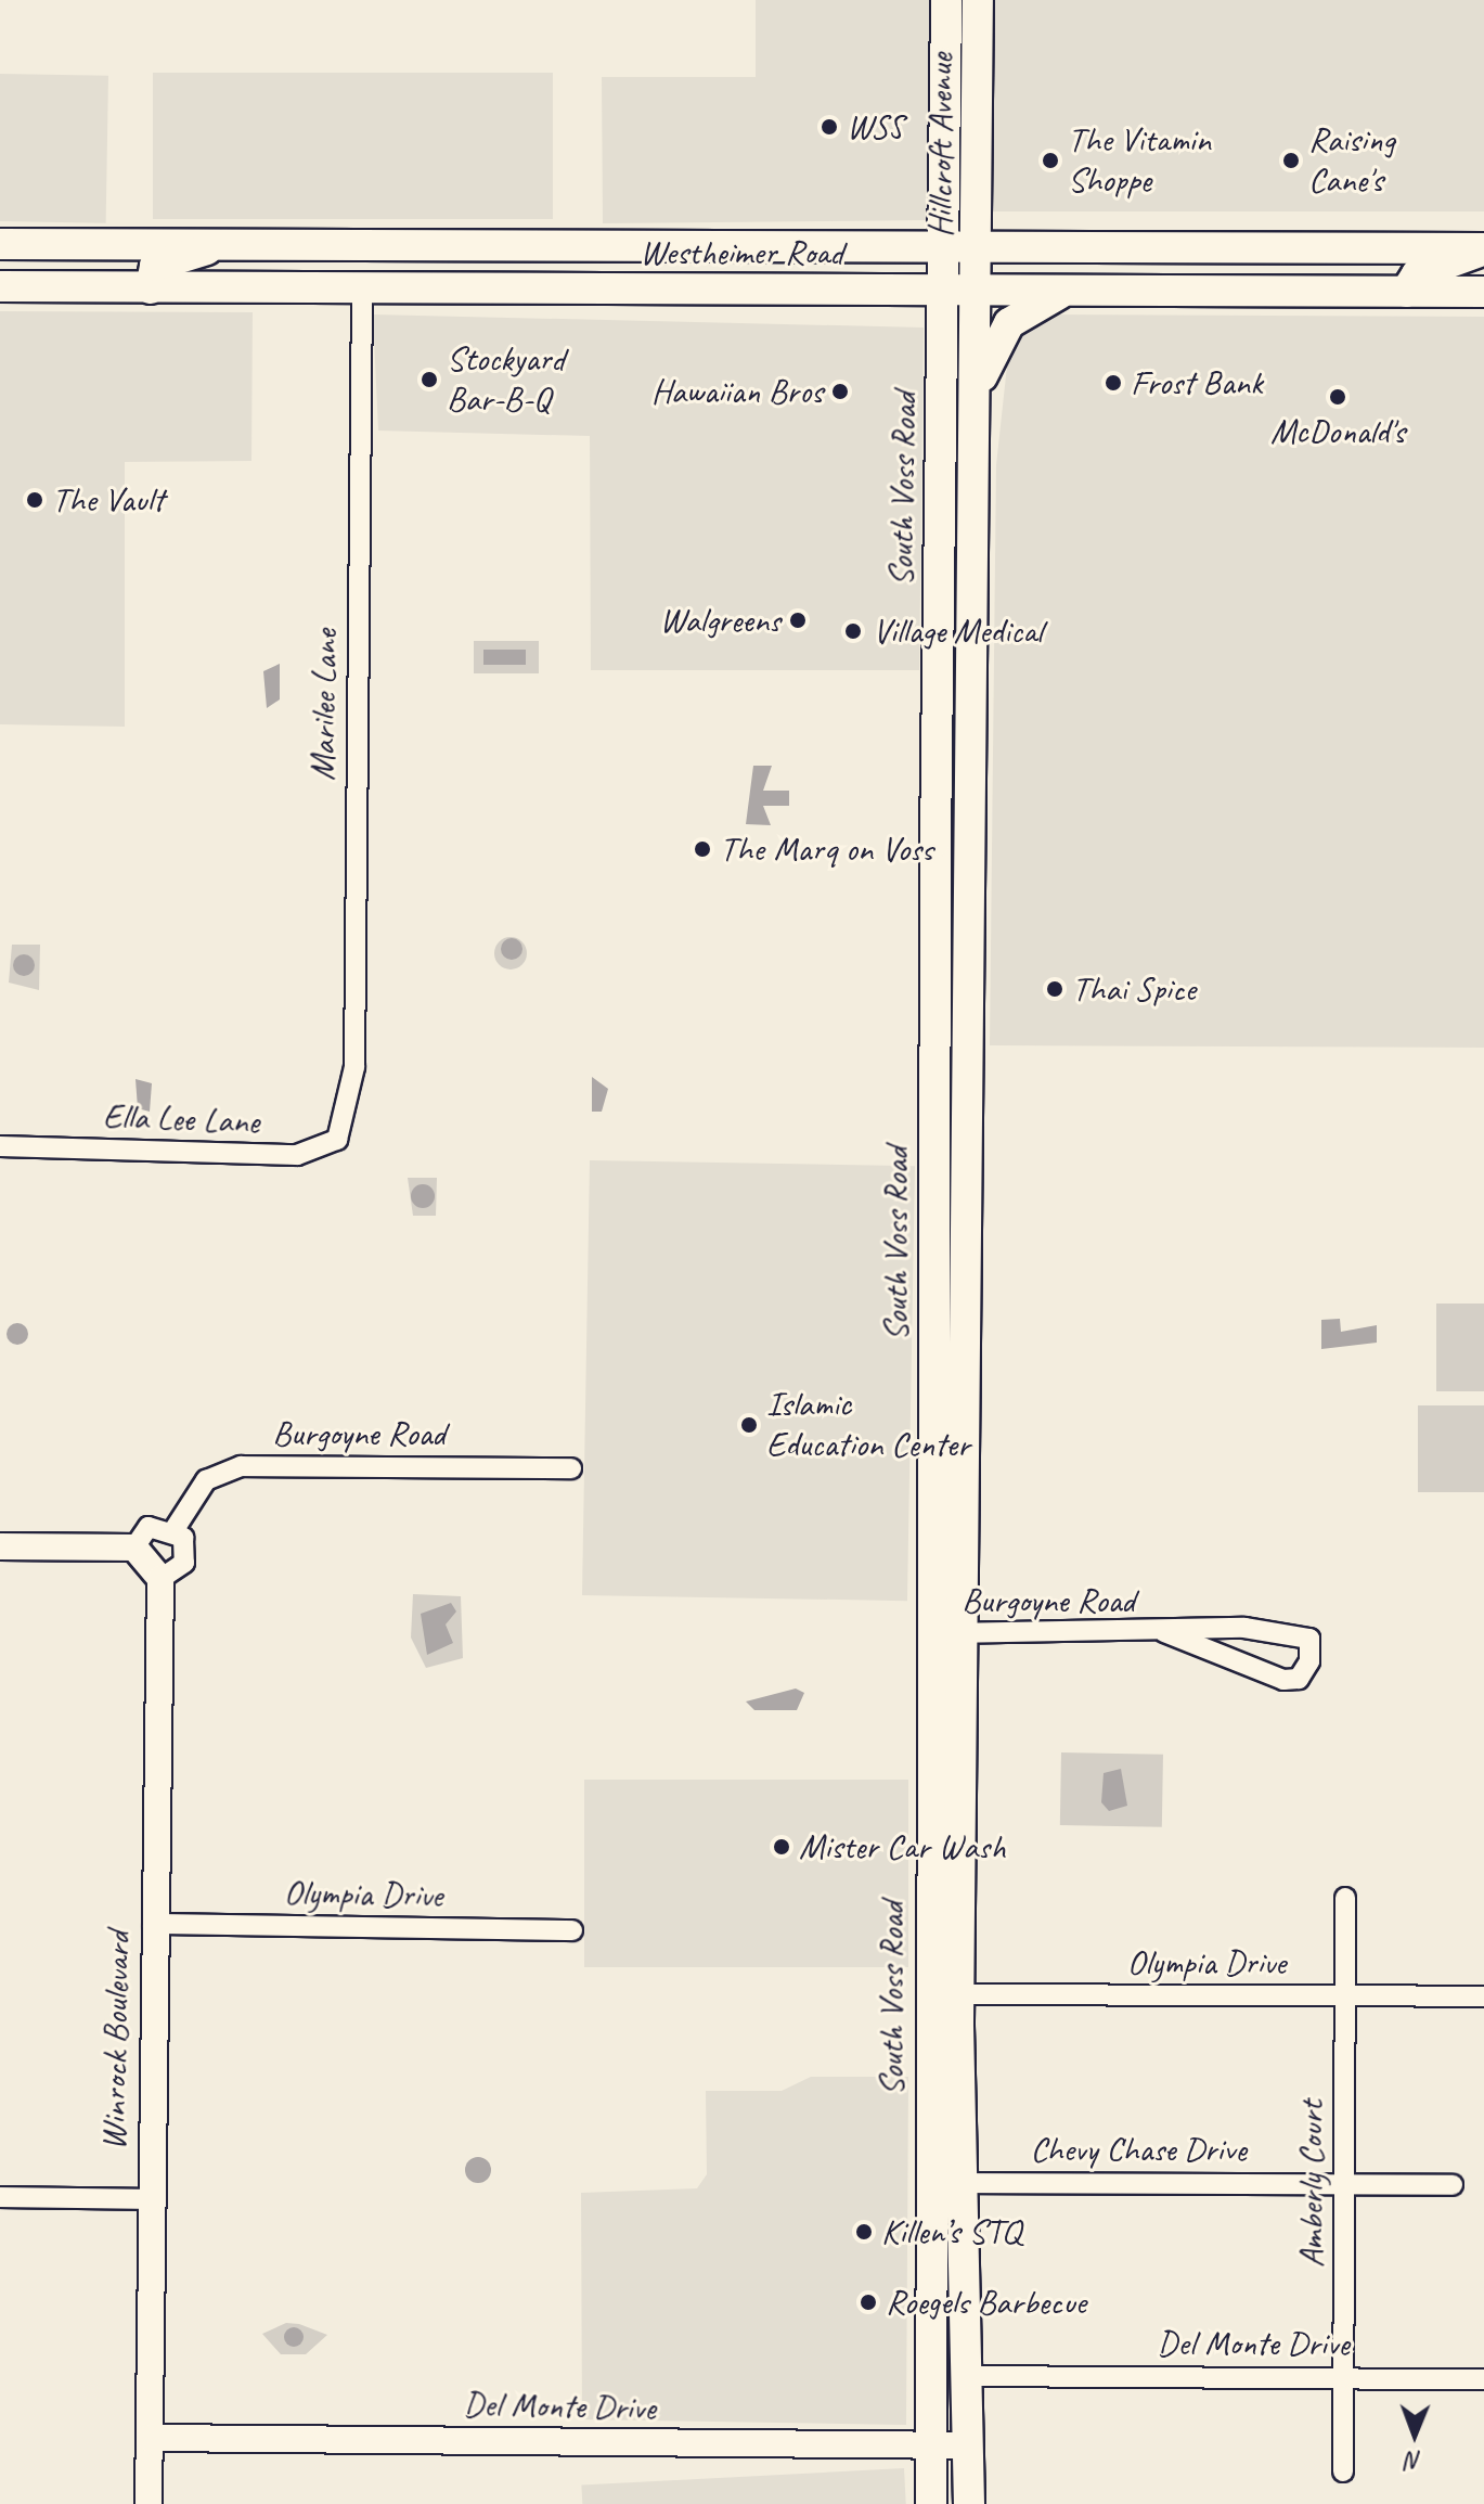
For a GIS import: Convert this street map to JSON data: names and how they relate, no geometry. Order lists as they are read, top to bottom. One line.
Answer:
{"streets":{"main road":["Hillcroft Avenue","Westheimer Road","South Voss Road"],"street":["Marilee Lane","Ella Lee Lane","Burgoyne Road","Olympia Drive","Winrock Boulevard","Chevy Chase Drive","Amberly Court","Del Monte Drive"]},"crossings":[["Hillcroft Avenue","Westheimer Road"],["Hillcroft Avenue","South Voss Road"],["Westheimer Road","South Voss Road"],["Westheimer Road","Marilee Lane"],["South Voss Road","Burgoyne Road"],["South Voss Road","Olympia Drive"],["South Voss Road","Chevy Chase Drive"],["South Voss Road","Del Monte Drive"],["Marilee Lane","Ella Lee Lane"],["Olympia Drive","Winrock Boulevard"],["Olympia Drive","Amberly Court"],["Winrock Boulevard","Del Monte Drive"],["Chevy Chase Drive","Amberly Court"],["Amberly Court","Del Monte Drive"]],"places":["WSS","The Vitamin Shoppe","Raising Cane's","Stockyard Bar-B-Q","Frost Bank","Hawaiian Bros","McDonald's","The Vault","Walgreens","Village Medical","The Marq on Voss","Thai Spice","Islamic Education Center","Mister Car Wash","Killen’s STQ","Roegels Barbecue"],"north":"bottom"}
